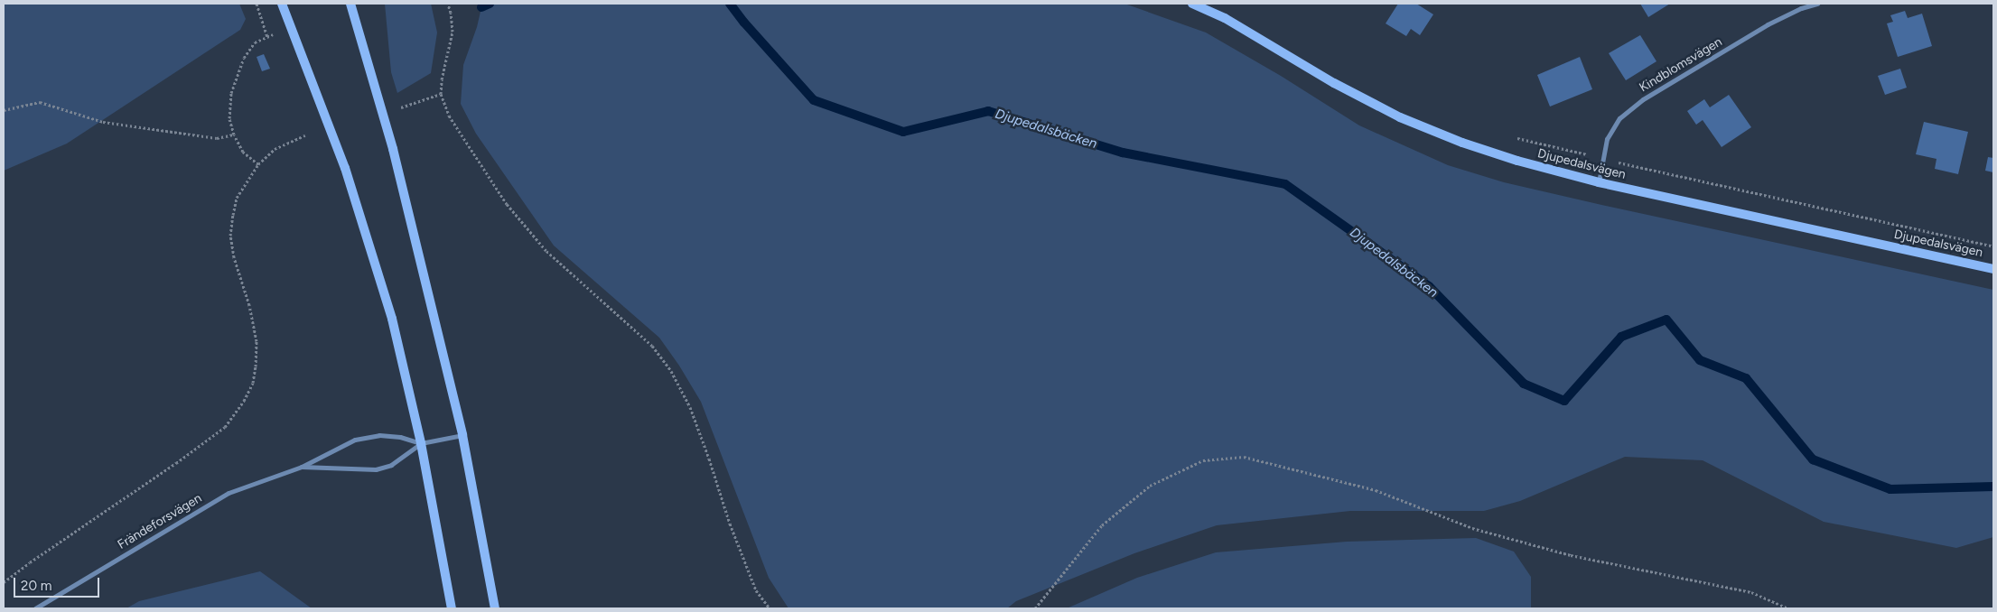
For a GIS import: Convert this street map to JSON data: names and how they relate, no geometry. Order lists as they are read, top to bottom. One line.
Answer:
{"streets":{"main road":["Djupedalsvägen"],"street":["Kindblomsvägen","Frändeforsvägen"]},"crossings":[["Kindblomsvägen","Djupedalsvägen"]],"water":["Djupedalsbäcken"],"scale_bar":"20 m"}
